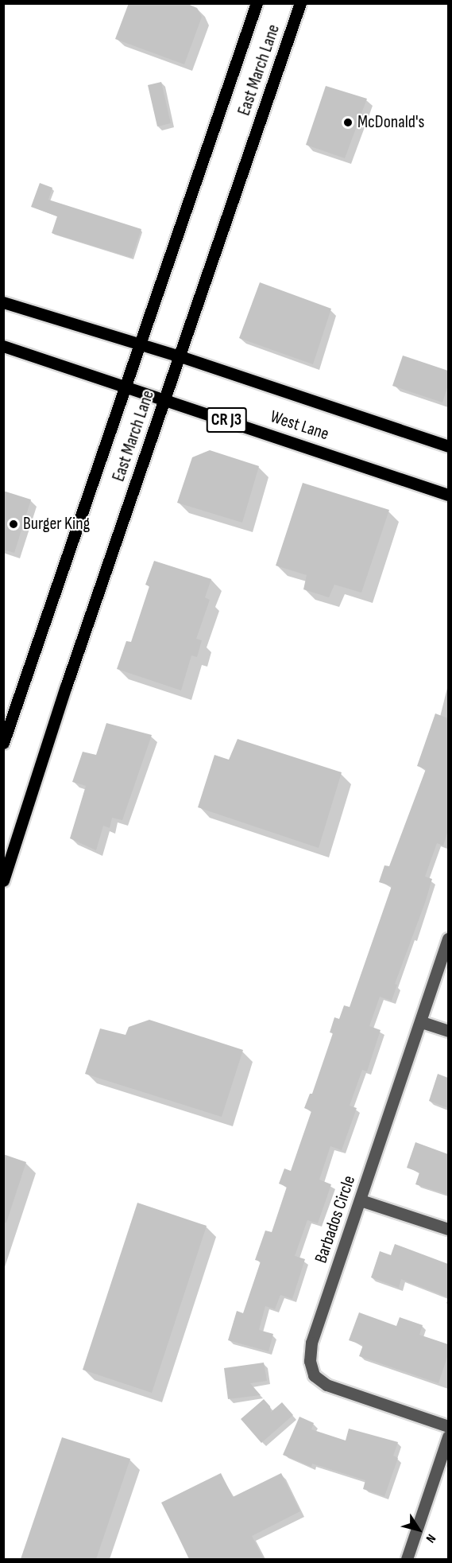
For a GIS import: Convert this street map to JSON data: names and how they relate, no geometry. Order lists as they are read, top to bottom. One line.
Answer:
{"streets":{"main road":["East March Lane","CR J3","West Lane"],"street":["Barbados Circle"]},"crossings":[["East March Lane","West Lane"]],"places":["McDonald's","Burger King"],"north":"bottom right"}
